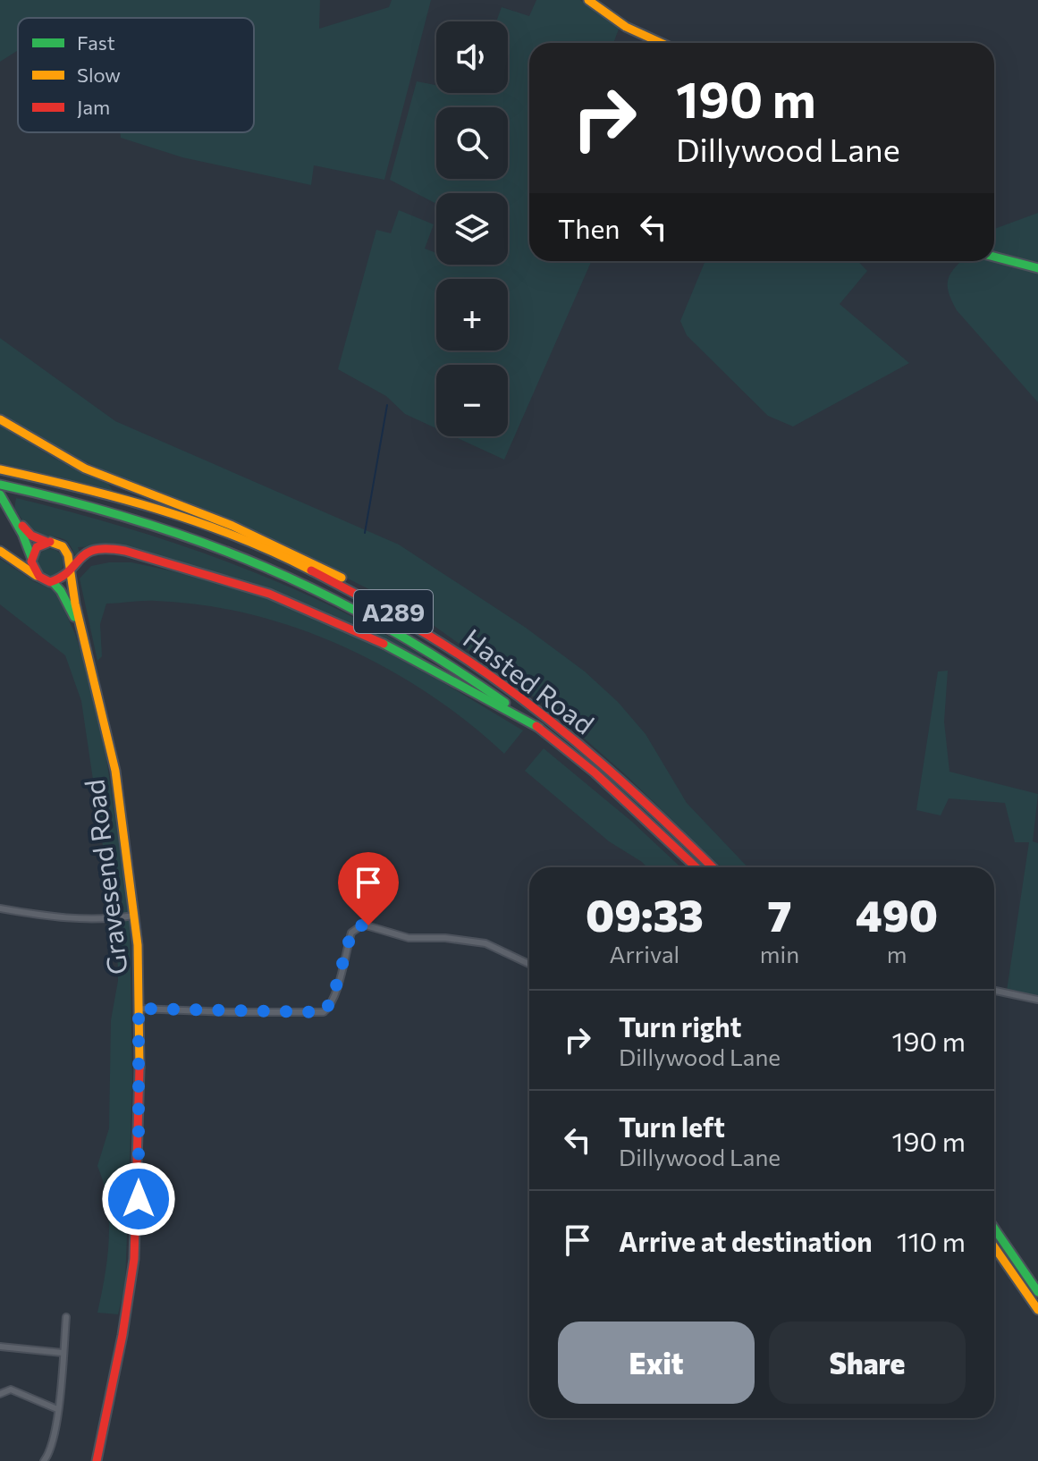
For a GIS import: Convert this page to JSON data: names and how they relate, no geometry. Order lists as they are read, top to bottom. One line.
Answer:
{"streets":{"main road":["A289","Hasted Road","Gravesend Road"]},"crossings":[["A289","Hasted Road"],["A289","Gravesend Road"]],"legend":["Fast","Slow","Jam"],"page":{"map_buttons":["+","−"],"turn":["190 m","Dillywood Lane"],"then":"Then","eta":["09:33","Arrival","7","min","490","m"],"list":[{"name":"Turn right","note":"Dillywood Lane","value":"190 m"},{"name":"Turn left","note":"Dillywood Lane","value":"190 m"},{"name":"Arrive at destination","value":"110 m"}],"buttons":["Exit","Share"]}}
